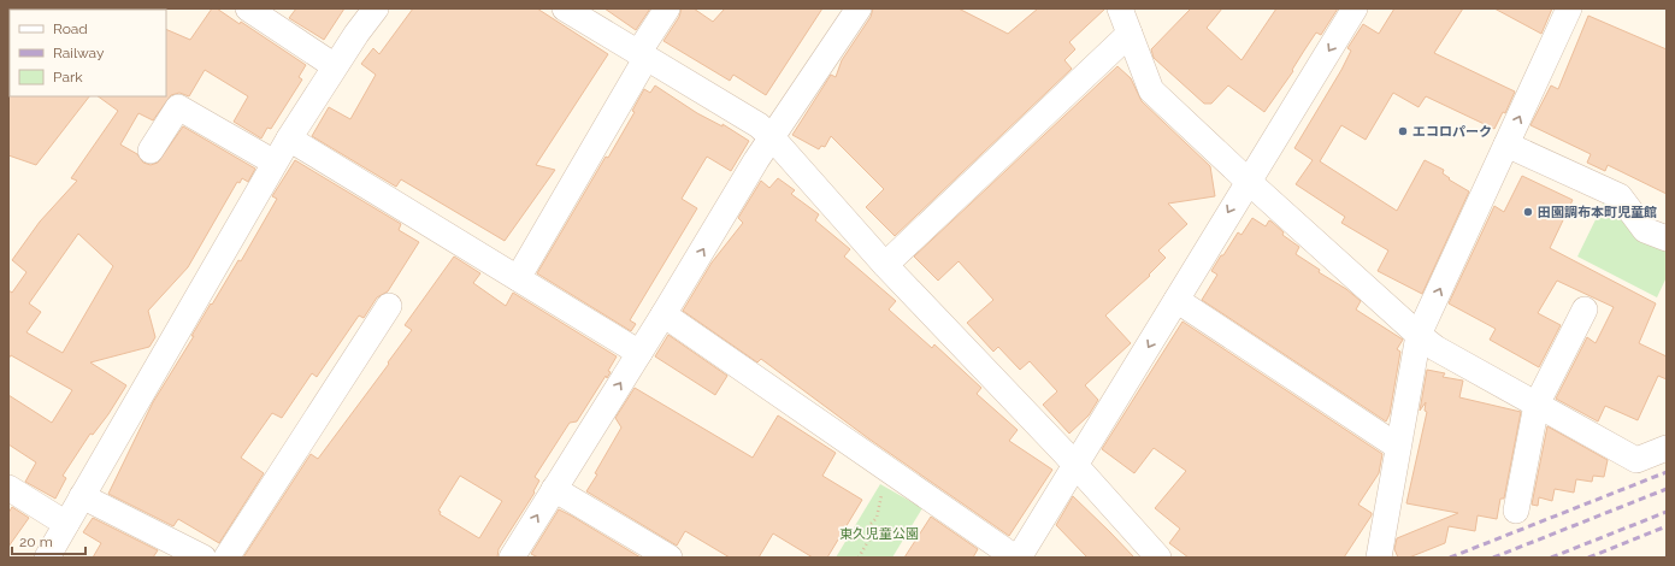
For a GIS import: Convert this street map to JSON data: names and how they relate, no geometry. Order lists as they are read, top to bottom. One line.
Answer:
{"parks":["東久児童公園"],"places":["エコロパーク","田園調布本町児童館"],"legend":["Road","Railway","Park"],"scale_bar":"20 m"}
